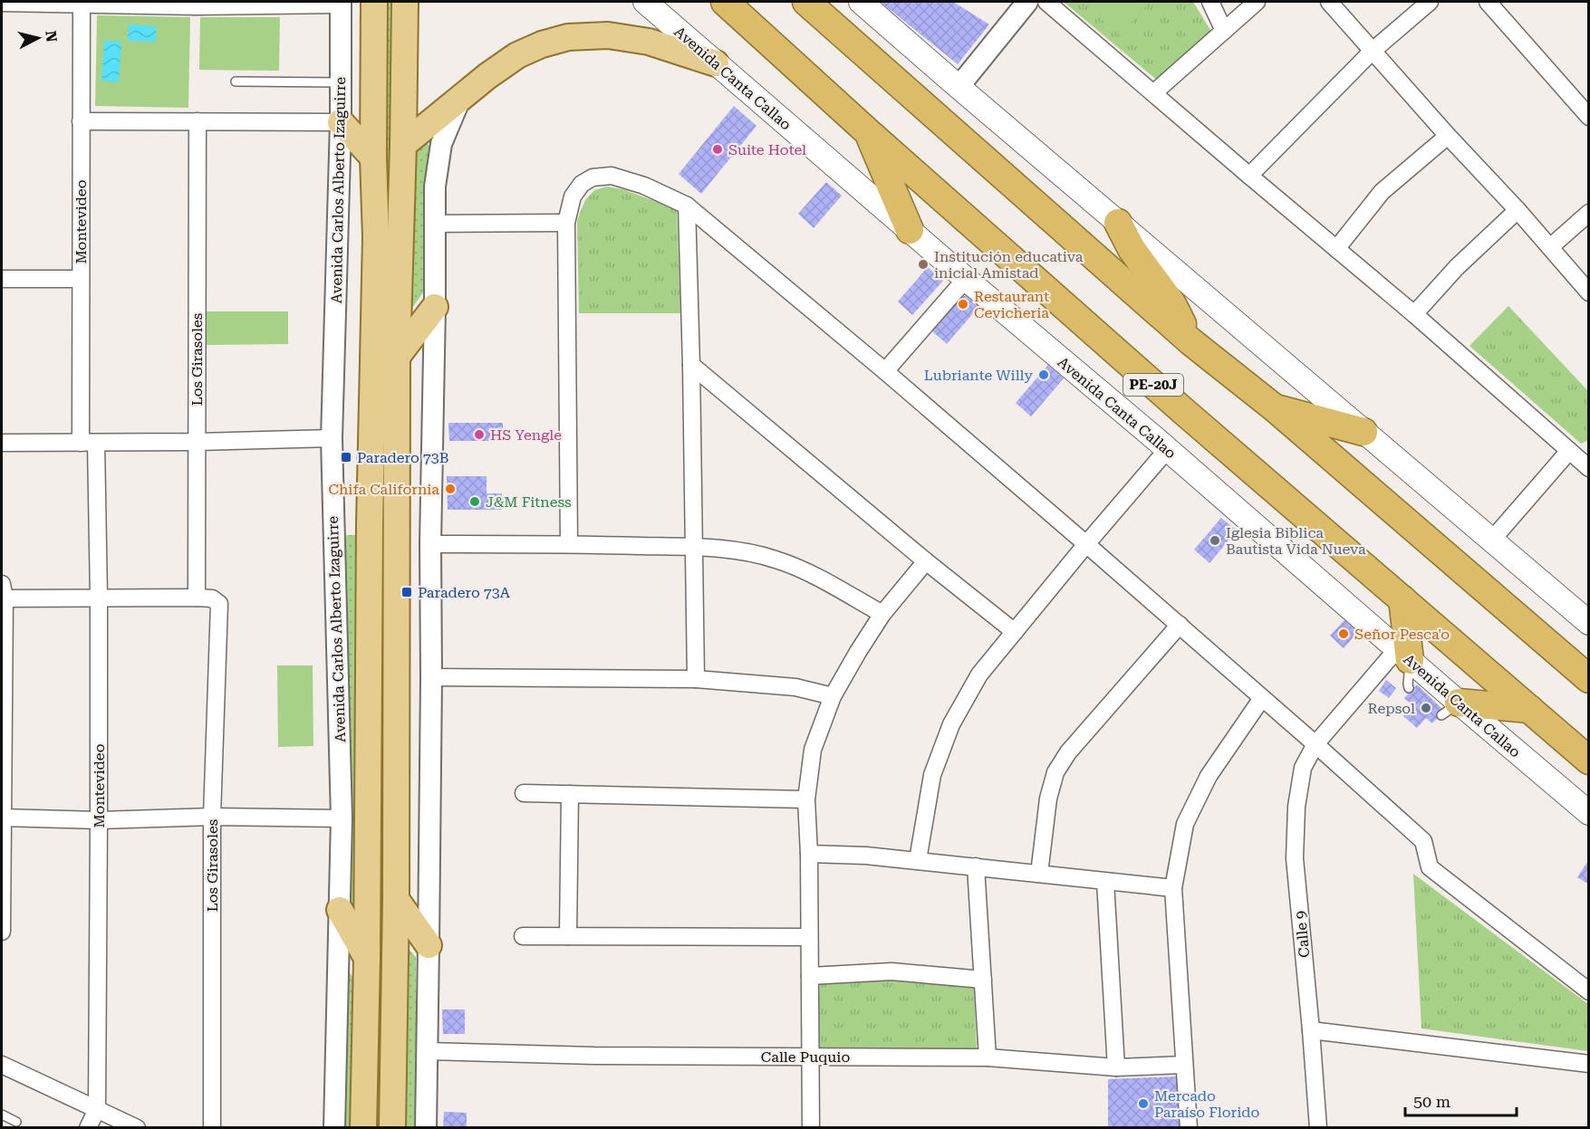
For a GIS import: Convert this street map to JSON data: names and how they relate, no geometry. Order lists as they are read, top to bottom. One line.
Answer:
{"streets":{"highway":["PE-20J"],"main road":["Avenida Canta Callao","Avenida Carlos Alberto Izaguirre"],"street":["Montevideo","Los Girasoles","Calle 9","Calle Puquio"]},"crossings":[["Avenida Canta Callao","Calle 9"]],"places":{"other":["Suite Hotel","Institución educativa inicial Amistad","Restaurant Cevicheria","Lubriante Willy","HS Yengle","Chifa California","J&M Fitness","Iglesia Biblica Bautista Vida Nueva","Señor Pesca'o","Repsol","Mercado Paraíso Florido"],"transit":["Paradero 73B","Paradero 73A"]},"scale_bar":"50 m","north":"right"}
